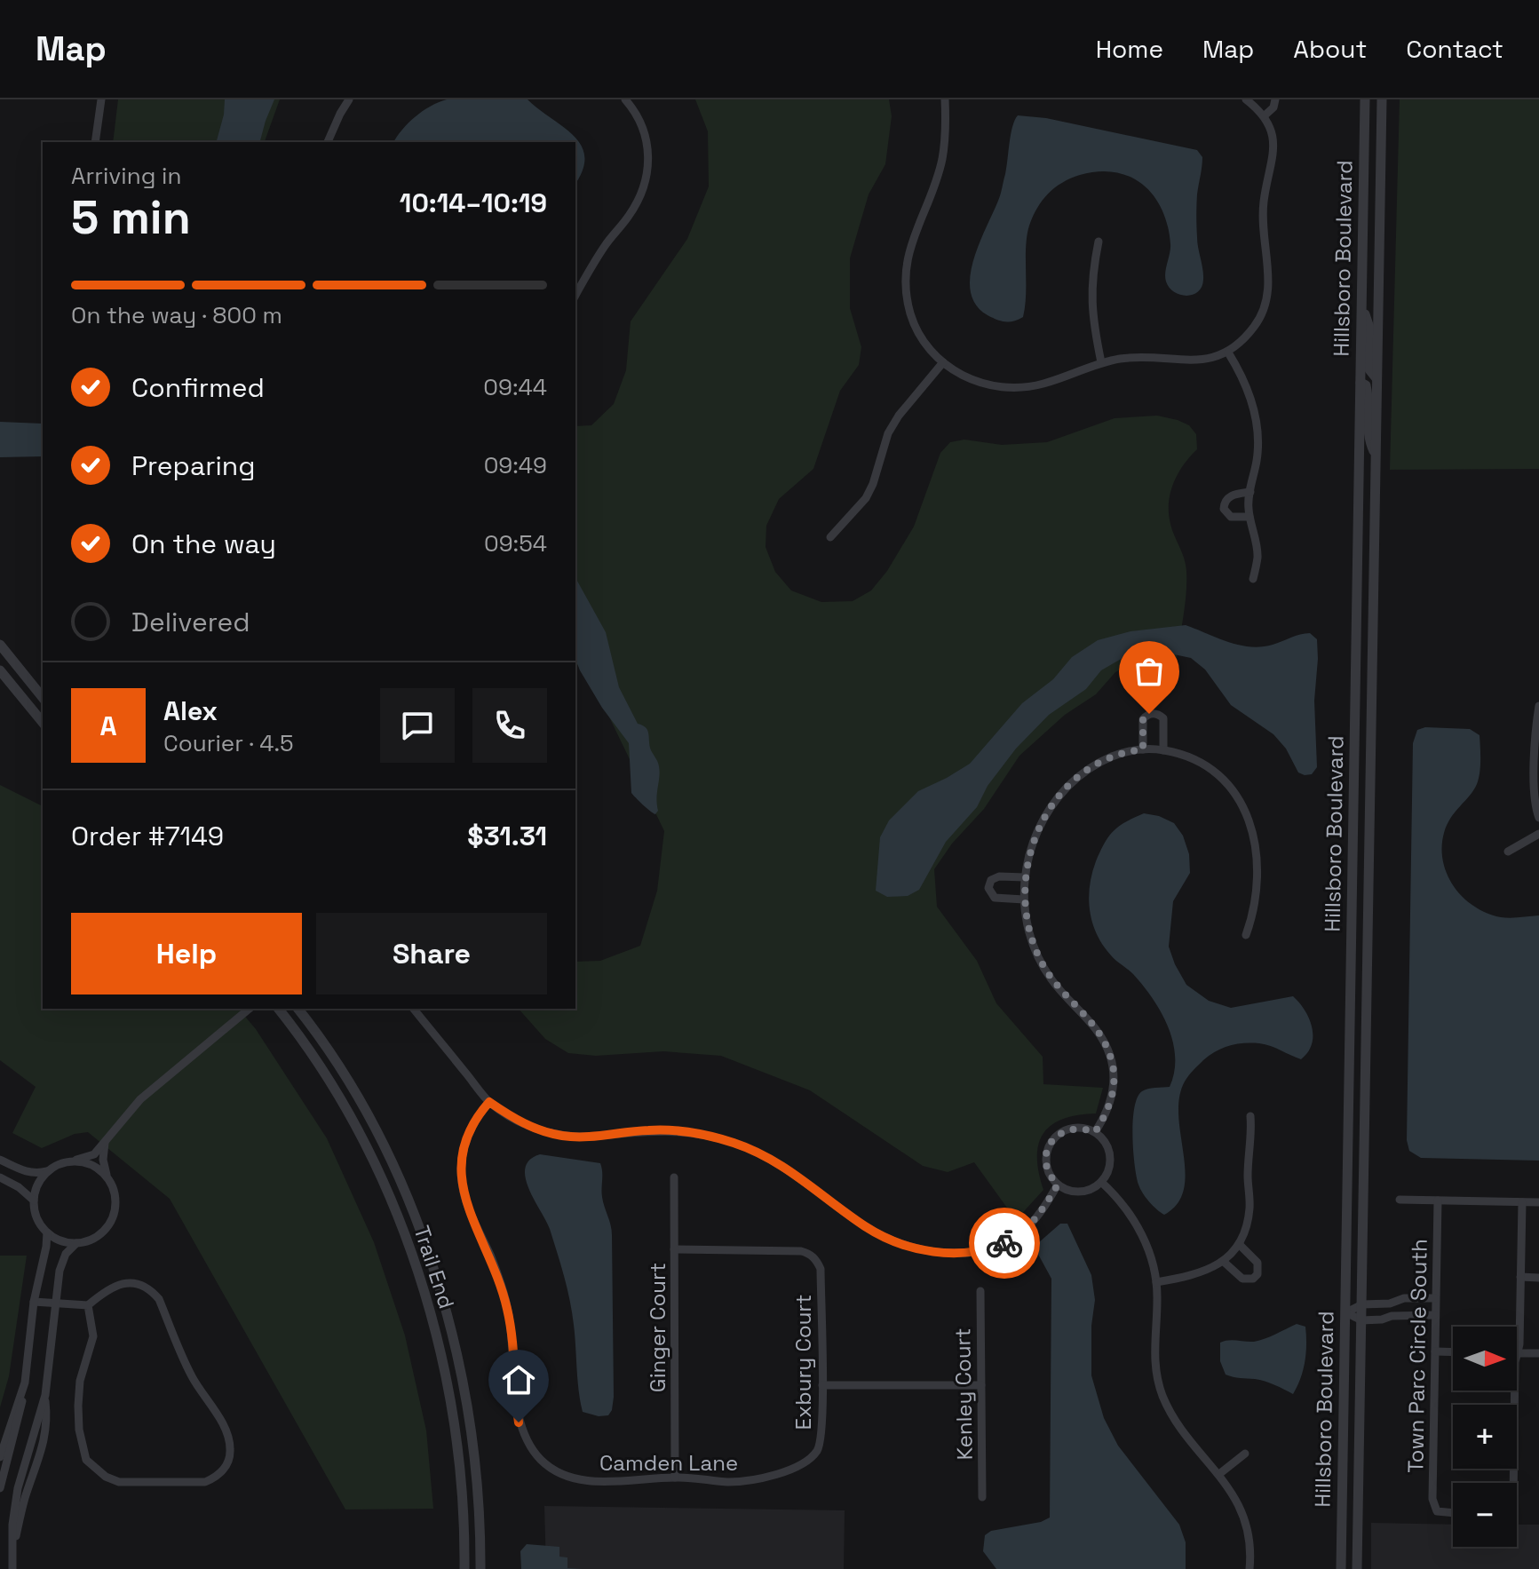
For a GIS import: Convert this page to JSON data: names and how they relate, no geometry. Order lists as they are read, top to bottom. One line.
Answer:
{"streets":{"street":["Hillsboro Boulevard","Trail End","Ginger Court","Town Parc Circle South","Exbury Court","Kenley Court","Camden Lane"]},"crossings":[["Ginger Court","Exbury Court"],["Ginger Court","Camden Lane"],["Exbury Court","Camden Lane"]],"north":"right","page":{"header":"Map","nav":["Home","Map","About","Contact"],"heading":["5 min","Arriving in","10:14–10:19"],"panel":["Alex","Courier · 4.5","Order #7149","$31.31"],"bar":"On the way · 800 m","list":[["Confirmed","09:44"],["Preparing","09:49"],["On the way","09:54"],"Delivered"],"round":"A","buttons":["Help","Share"],"map_buttons":["+","−"]}}
